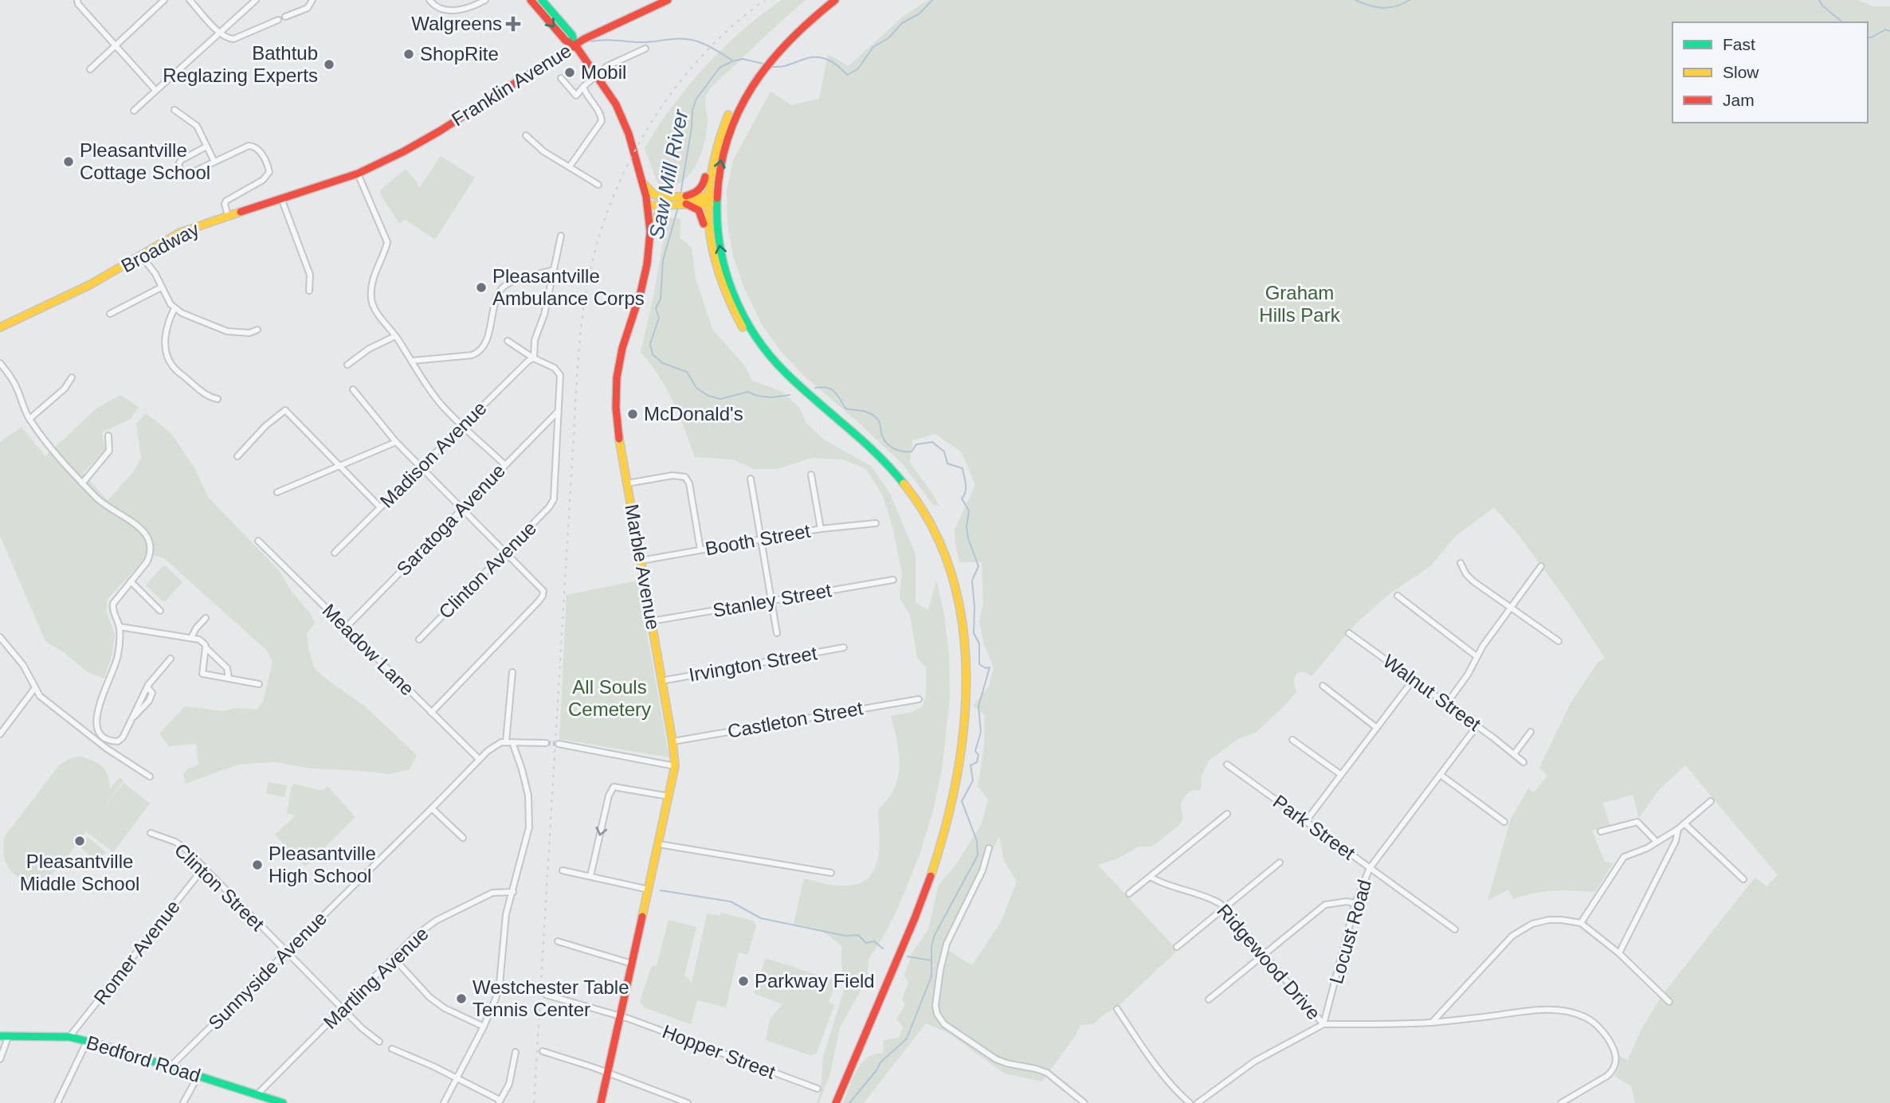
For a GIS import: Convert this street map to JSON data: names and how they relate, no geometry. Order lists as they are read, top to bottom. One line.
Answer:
{"streets":{"main road":["Franklin Avenue","Broadway","Marble Avenue","Bedford Road"],"street":["Madison Avenue","Saratoga Avenue","Booth Street","Clinton Avenue","Stanley Street","Meadow Lane","Irvington Street","Walnut Street","Castleton Street","Park Street","Clinton Street","Locust Road","Romer Avenue","Ridgewood Drive","Sunnyside Avenue","Martling Avenue","Hopper Street"]},"crossings":[["Franklin Avenue","Broadway"],["Franklin Avenue","Marble Avenue"],["Saratoga Avenue","Clinton Avenue"],["Saratoga Avenue","Meadow Lane"],["Booth Street","Marble Avenue"],["Marble Avenue","Stanley Street"],["Marble Avenue","Irvington Street"],["Marble Avenue","Castleton Street"],["Marble Avenue","Hopper Street"],["Meadow Lane","Sunnyside Avenue"],["Walnut Street","Locust Road"],["Park Street","Locust Road"],["Clinton Street","Romer Avenue"],["Clinton Street","Sunnyside Avenue"],["Clinton Street","Martling Avenue"],["Locust Road","Ridgewood Drive"],["Romer Avenue","Bedford Road"],["Sunnyside Avenue","Bedford Road"],["Martling Avenue","Bedford Road"]],"water":["Saw Mill River"],"parks":["Graham Hills Park","All Souls Cemetery"],"places":{"health":["Walgreens"],"other":["ShopRite","Bathtub Reglazing Experts","Mobil","Pleasantville Cottage School","Pleasantville Ambulance Corps","McDonald's","Pleasantville Middle School","Pleasantville High School","Parkway Field","Westchester Table Tennis Center"]},"legend":["Fast","Slow","Jam"]}
